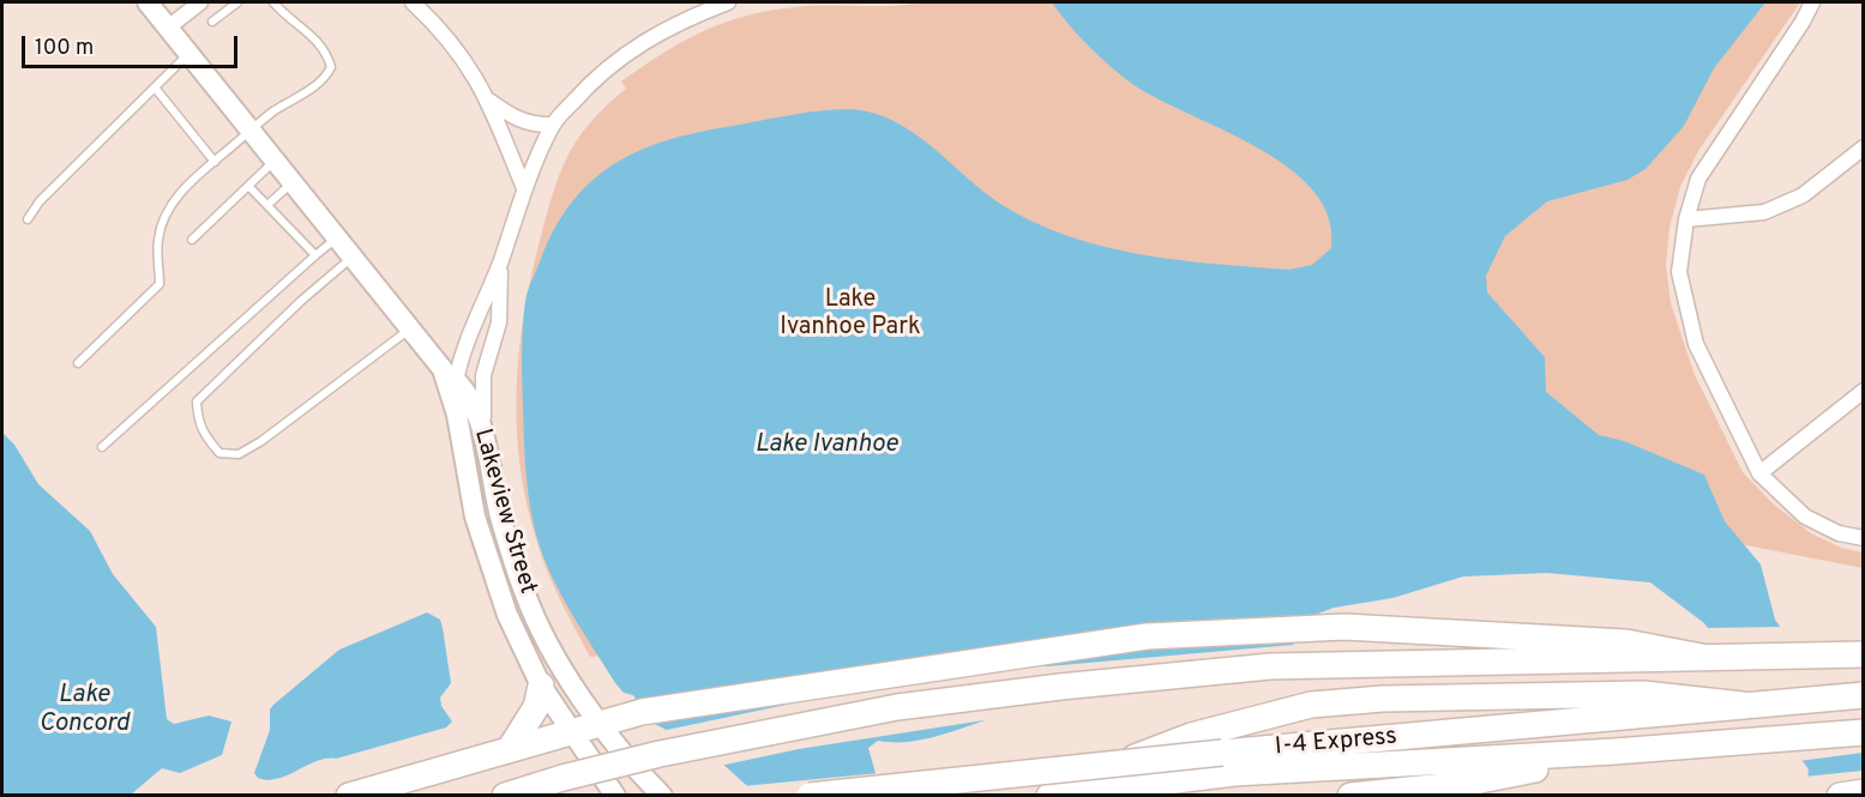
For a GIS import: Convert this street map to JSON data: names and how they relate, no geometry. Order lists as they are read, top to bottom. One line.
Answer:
{"streets":{"highway":["I-4 Express"],"street":["Lakeview Street"]},"water":["Lake Ivanhoe","Lake Concord"],"parks":["Lake Ivanhoe Park"],"scale_bar":"100 m"}
